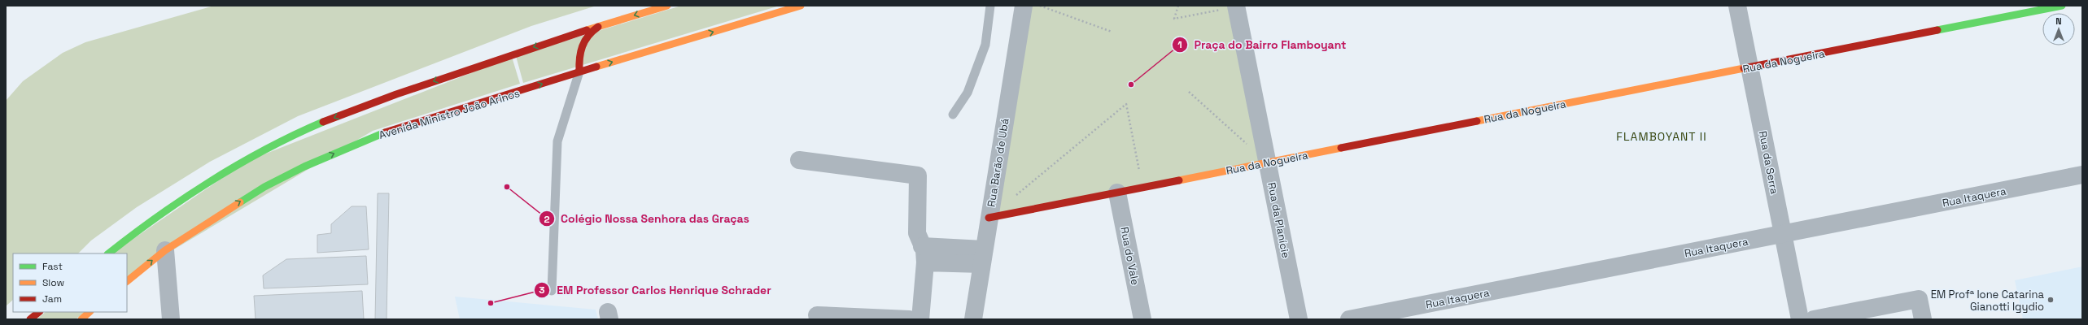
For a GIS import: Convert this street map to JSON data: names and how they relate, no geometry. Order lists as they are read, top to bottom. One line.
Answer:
{"streets":{"main road":["Rua da Nogueira","Avenida Ministro João Arinos"],"street":["Rua Barão de Ubá","Rua da Serra","Rua Itaquera","Rua da Planície","Rua do Vale"]},"crossings":[["Rua da Nogueira","Rua Barão de Ubá"],["Rua da Nogueira","Rua da Serra"],["Rua da Nogueira","Rua da Planície"],["Rua da Nogueira","Rua do Vale"],["Rua da Serra","Rua Itaquera"]],"districts":["FLAMBOYANT II"],"places":["Praça do Bairro Flamboyant","Colégio Nossa Senhora das Graças","EM Profª Ione Catarina Gianotti Igydio","EM Professor Carlos Henrique Schrader"],"legend":["Fast","Slow","Jam"],"north":"top"}
